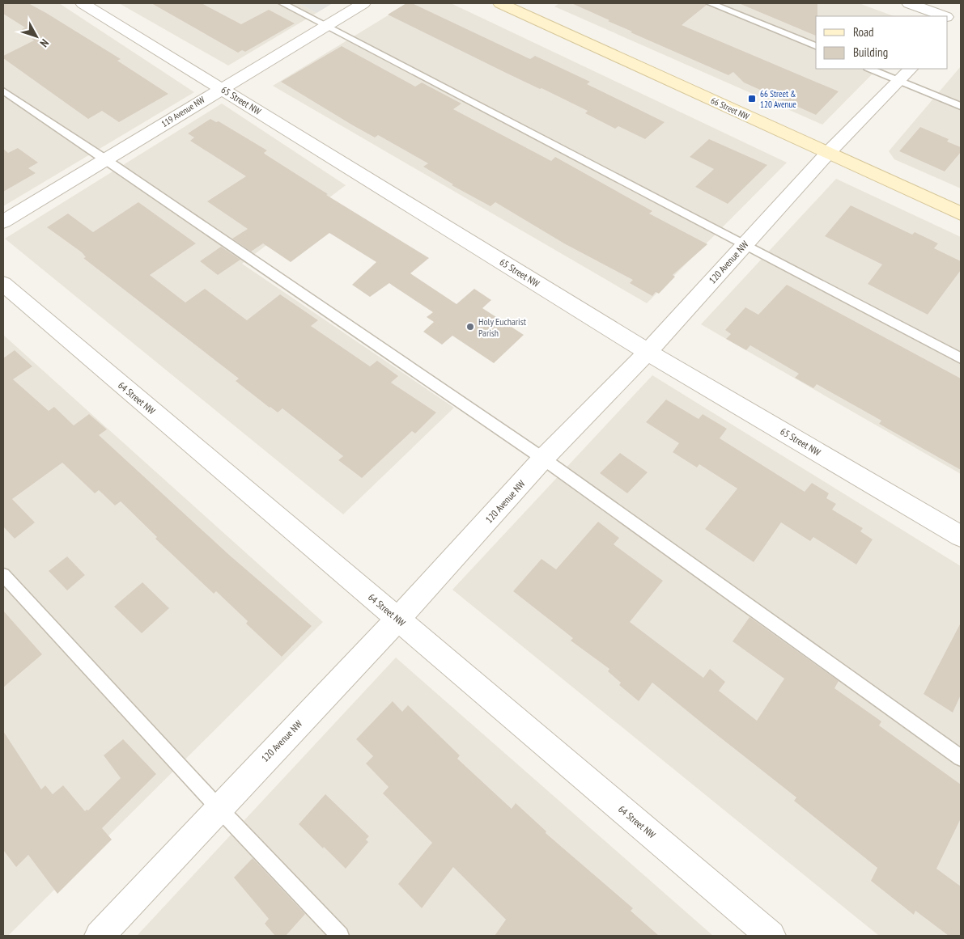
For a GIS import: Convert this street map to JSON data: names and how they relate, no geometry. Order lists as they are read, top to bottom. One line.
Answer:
{"streets":{"main road":["66 Street NW"],"street":["65 Street NW","119 Avenue NW","120 Avenue NW","64 Street NW"]},"crossings":[["65 Street NW","119 Avenue NW"],["65 Street NW","120 Avenue NW"],["66 Street NW","120 Avenue NW"],["120 Avenue NW","64 Street NW"]],"places":{"transit":["66 Street & 120 Avenue"],"other":["Holy Eucharist Parish"]},"legend":["Road","Building"],"north":"bottom right"}
